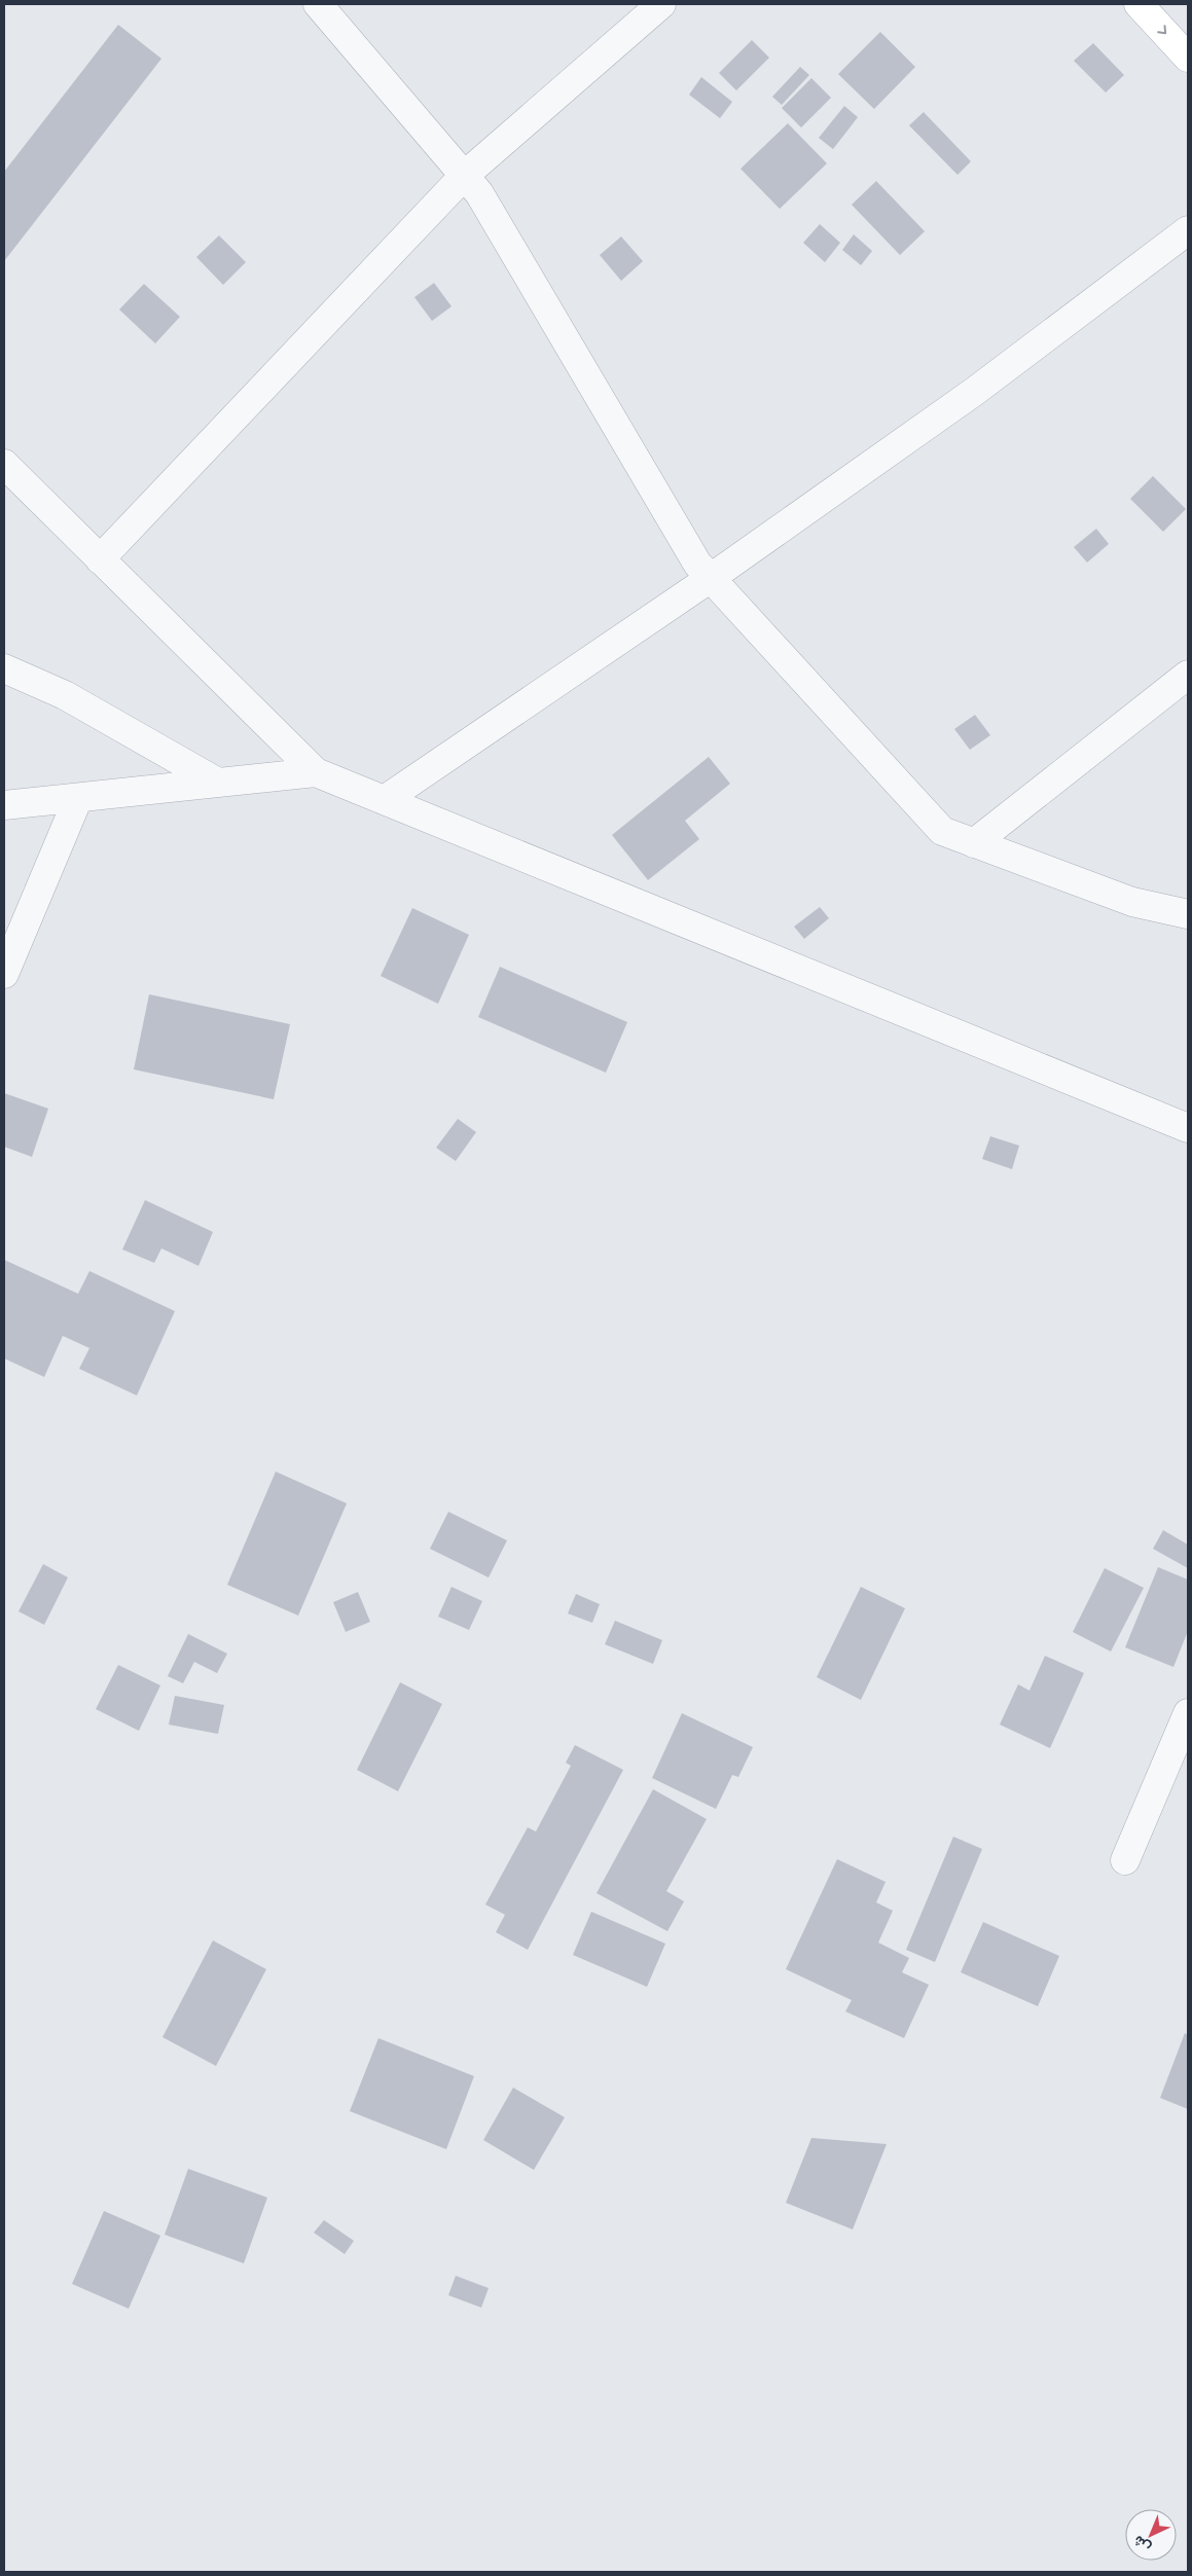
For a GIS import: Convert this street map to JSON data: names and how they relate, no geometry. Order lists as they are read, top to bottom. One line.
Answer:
{"north":"bottom left"}
